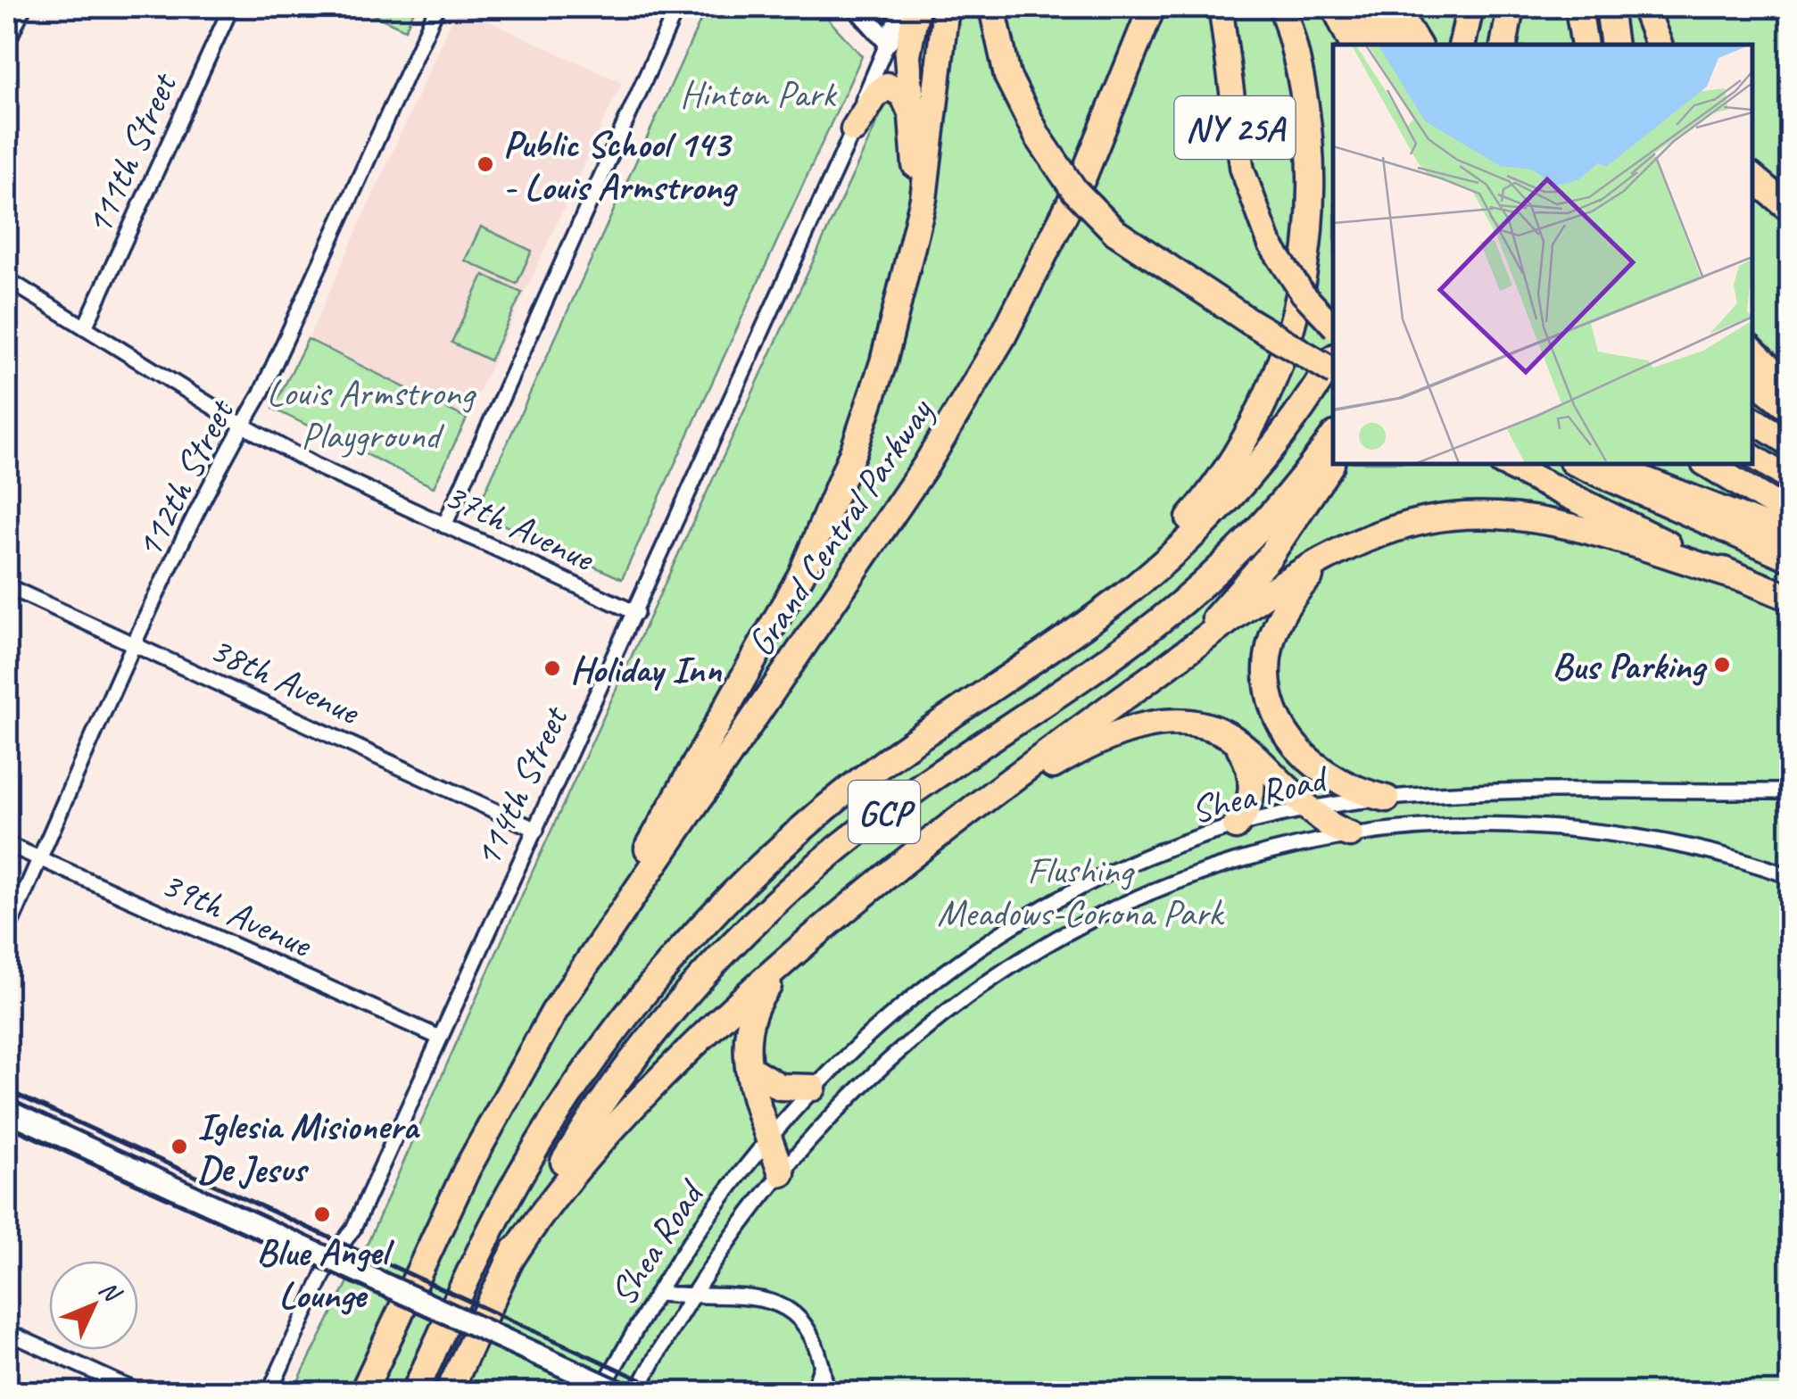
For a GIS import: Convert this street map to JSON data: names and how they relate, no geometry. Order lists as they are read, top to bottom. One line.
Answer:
{"streets":{"highway":["Grand Central Parkway","GCP"],"main road":["NY 25A"],"street":["111th Street","112th Street","37th Avenue","38th Avenue","114th Street","Shea Road","39th Avenue"]},"crossings":[["111th Street","37th Avenue"],["112th Street","37th Avenue"],["112th Street","38th Avenue"],["112th Street","39th Avenue"],["37th Avenue","114th Street"],["38th Avenue","114th Street"],["114th Street","39th Avenue"]],"parks":["Hinton Park","Louis Armstrong Playground","Flushing Meadows-Corona Park"],"places":["Public School 143 - Louis Armstrong","Bus Parking","Holiday Inn","Iglesia Misionera De Jesus","Blue Angel Lounge"],"north":"top right"}
